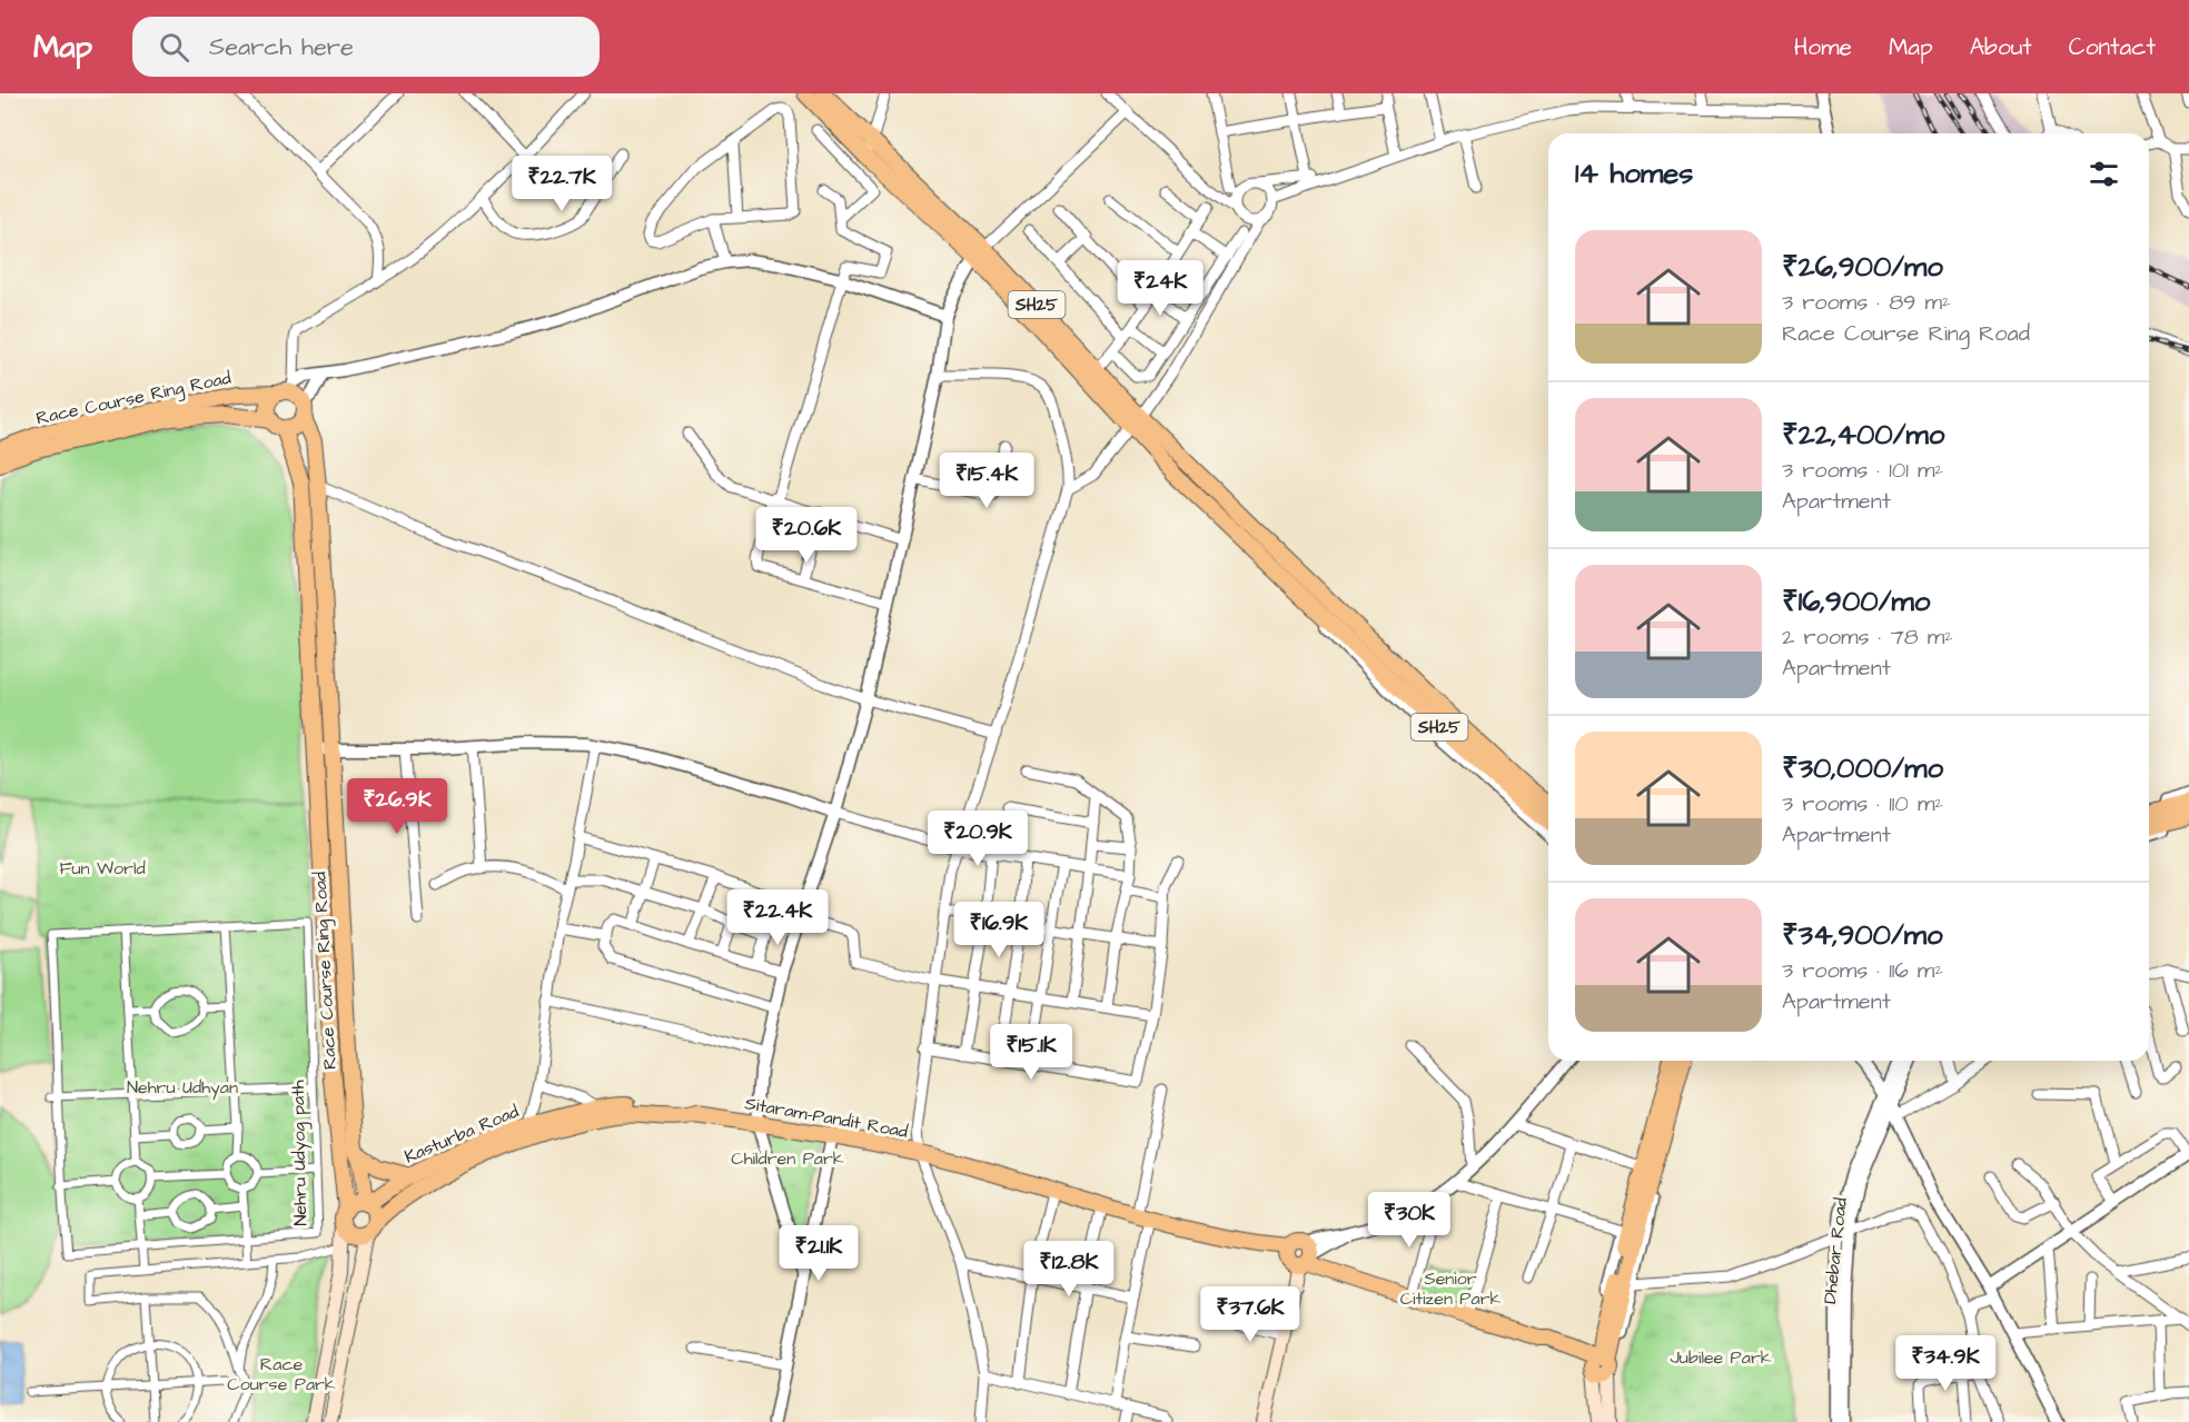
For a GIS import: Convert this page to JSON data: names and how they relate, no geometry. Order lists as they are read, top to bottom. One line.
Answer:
{"streets":{"main road":["SH25","Race Course Ring Road","Sitaram-Pandit Road","Kasturba Road"],"street":["Nehru Udyog path","Dhebar Road"]},"crossings":[["Race Course Ring Road","Sitaram-Pandit Road"],["Race Course Ring Road","Kasturba Road"],["Sitaram-Pandit Road","Kasturba Road"]],"parks":["Fun World","Nehru Udhyan","Children Park","Senior Citizen Park","Jubilee Park","Race Course Park"],"page":{"header":"Map","search":"Search here","nav":["Home","Map","About","Contact"],"heading":"14 homes","price":["₹22.7K","₹24K","₹15.4K","₹20.6K","₹26.9K","₹20.9K","₹22.4K","₹16.9K","₹15.1K","₹30K","₹21.1K","₹12.8K","₹37.6K","₹34.9K"],"list":[{"name":"₹26,900/mo","note":"3 rooms · 89 m² · Race Course Ring Road"},{"name":"₹22,400/mo","note":"3 rooms · 101 m² · Apartment"},{"name":"₹16,900/mo","note":"2 rooms · 78 m² · Apartment"},{"name":"₹30,000/mo","note":"3 rooms · 110 m² · Apartment"},{"name":"₹34,900/mo","note":"3 rooms · 116 m² · Apartment"}]}}
